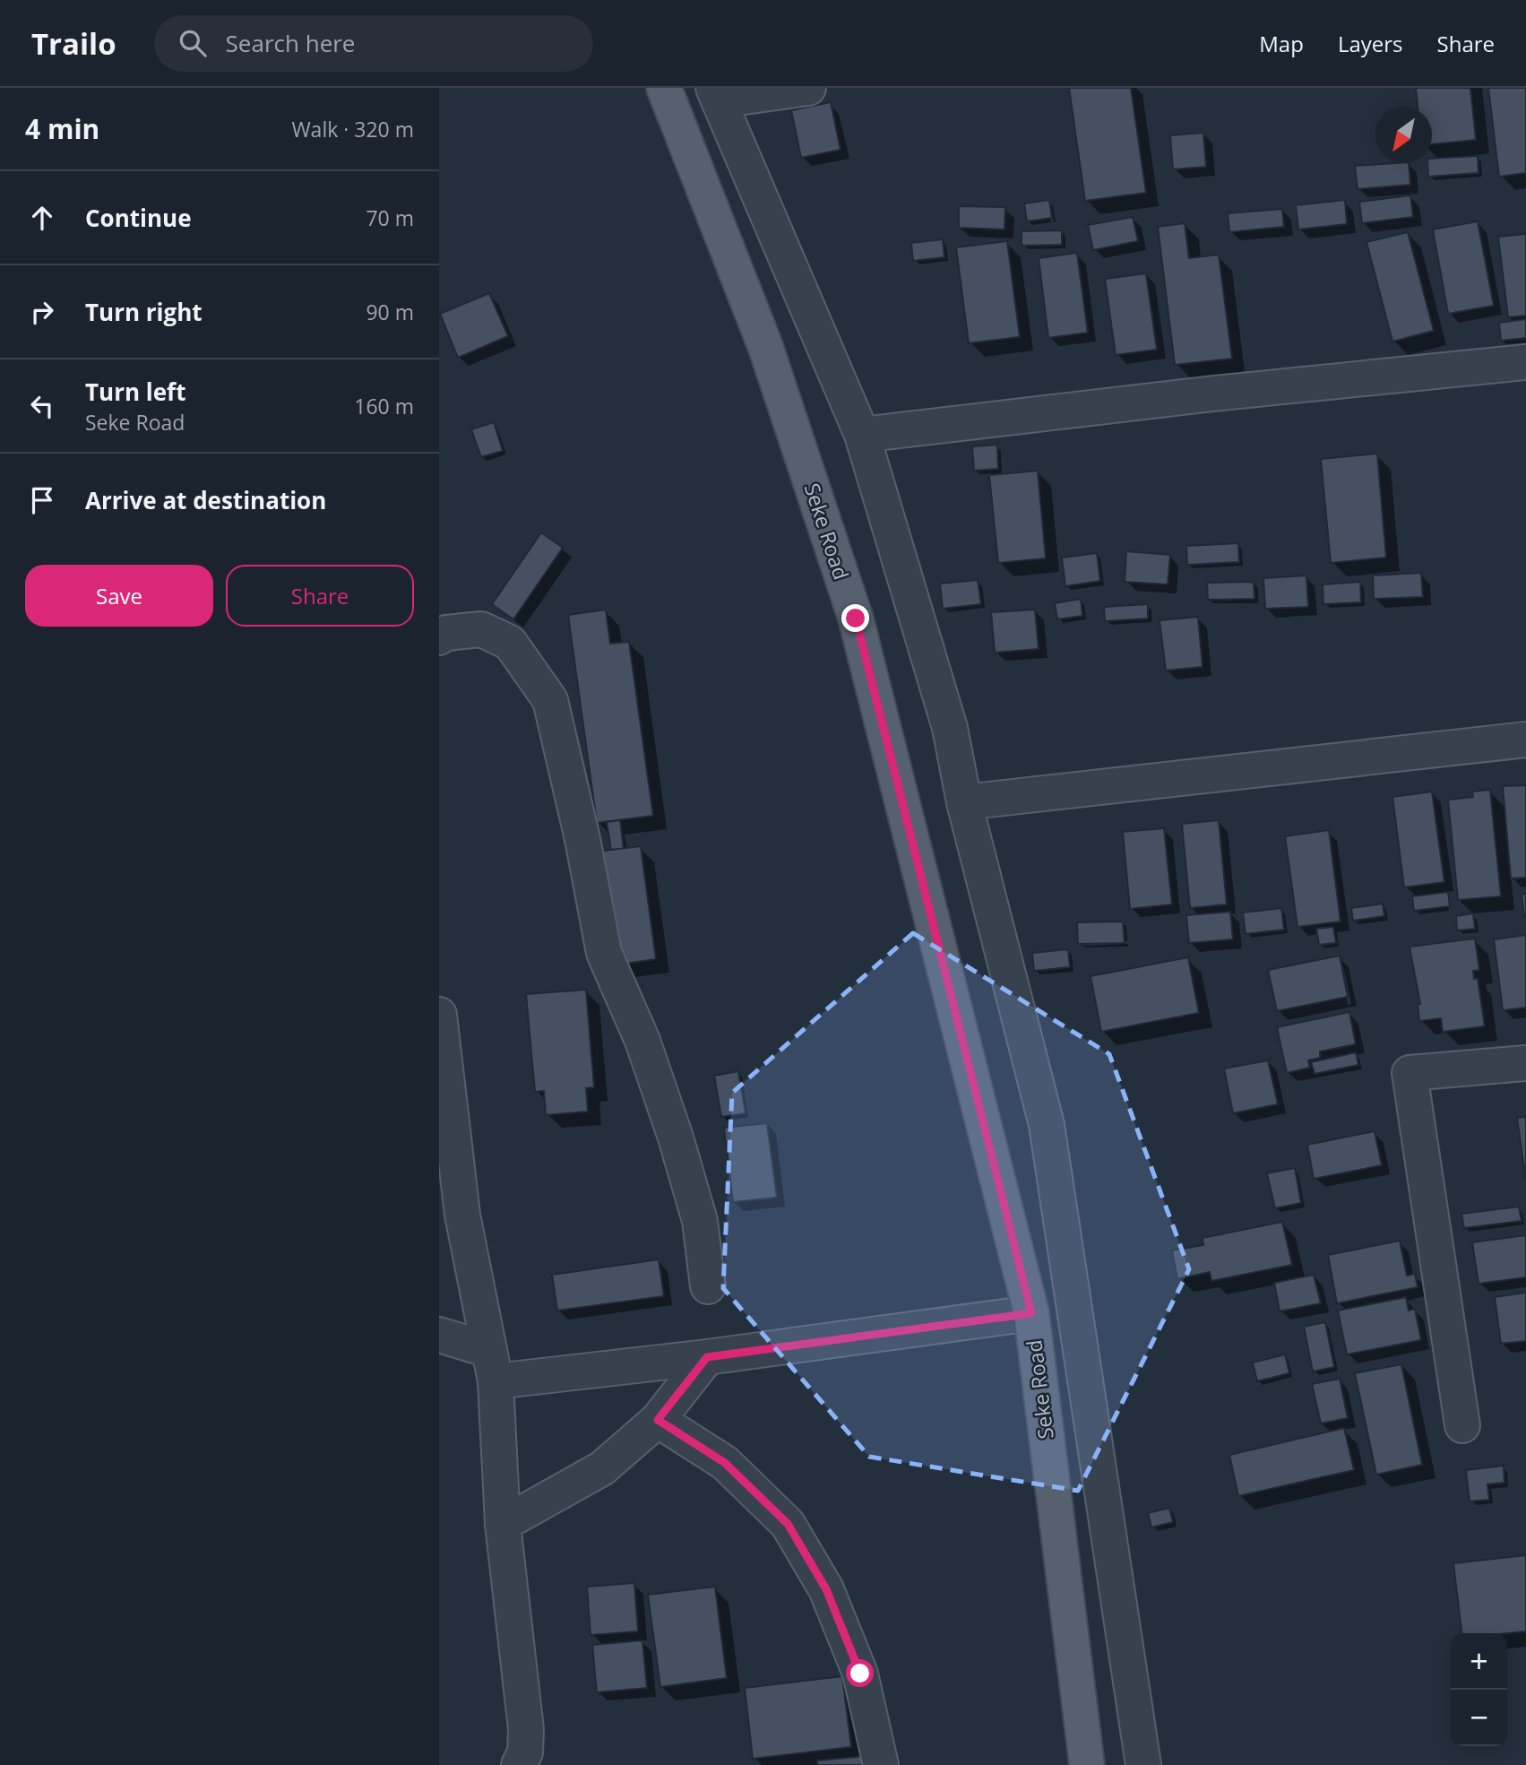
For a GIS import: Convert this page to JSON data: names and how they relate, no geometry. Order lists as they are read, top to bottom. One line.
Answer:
{"streets":{"main road":["Seke Road"]},"north":"bottom left","page":{"header":"Trailo","search":"Search here","nav":["Map","Layers","Share"],"heading":["4 min","Walk · 320 m"],"list":[["Continue","70 m"],["Turn right","90 m"],["Turn left","Seke Road","160 m"],"Arrive at destination"],"buttons":["Save","Share"],"map_buttons":["+","−"]}}
